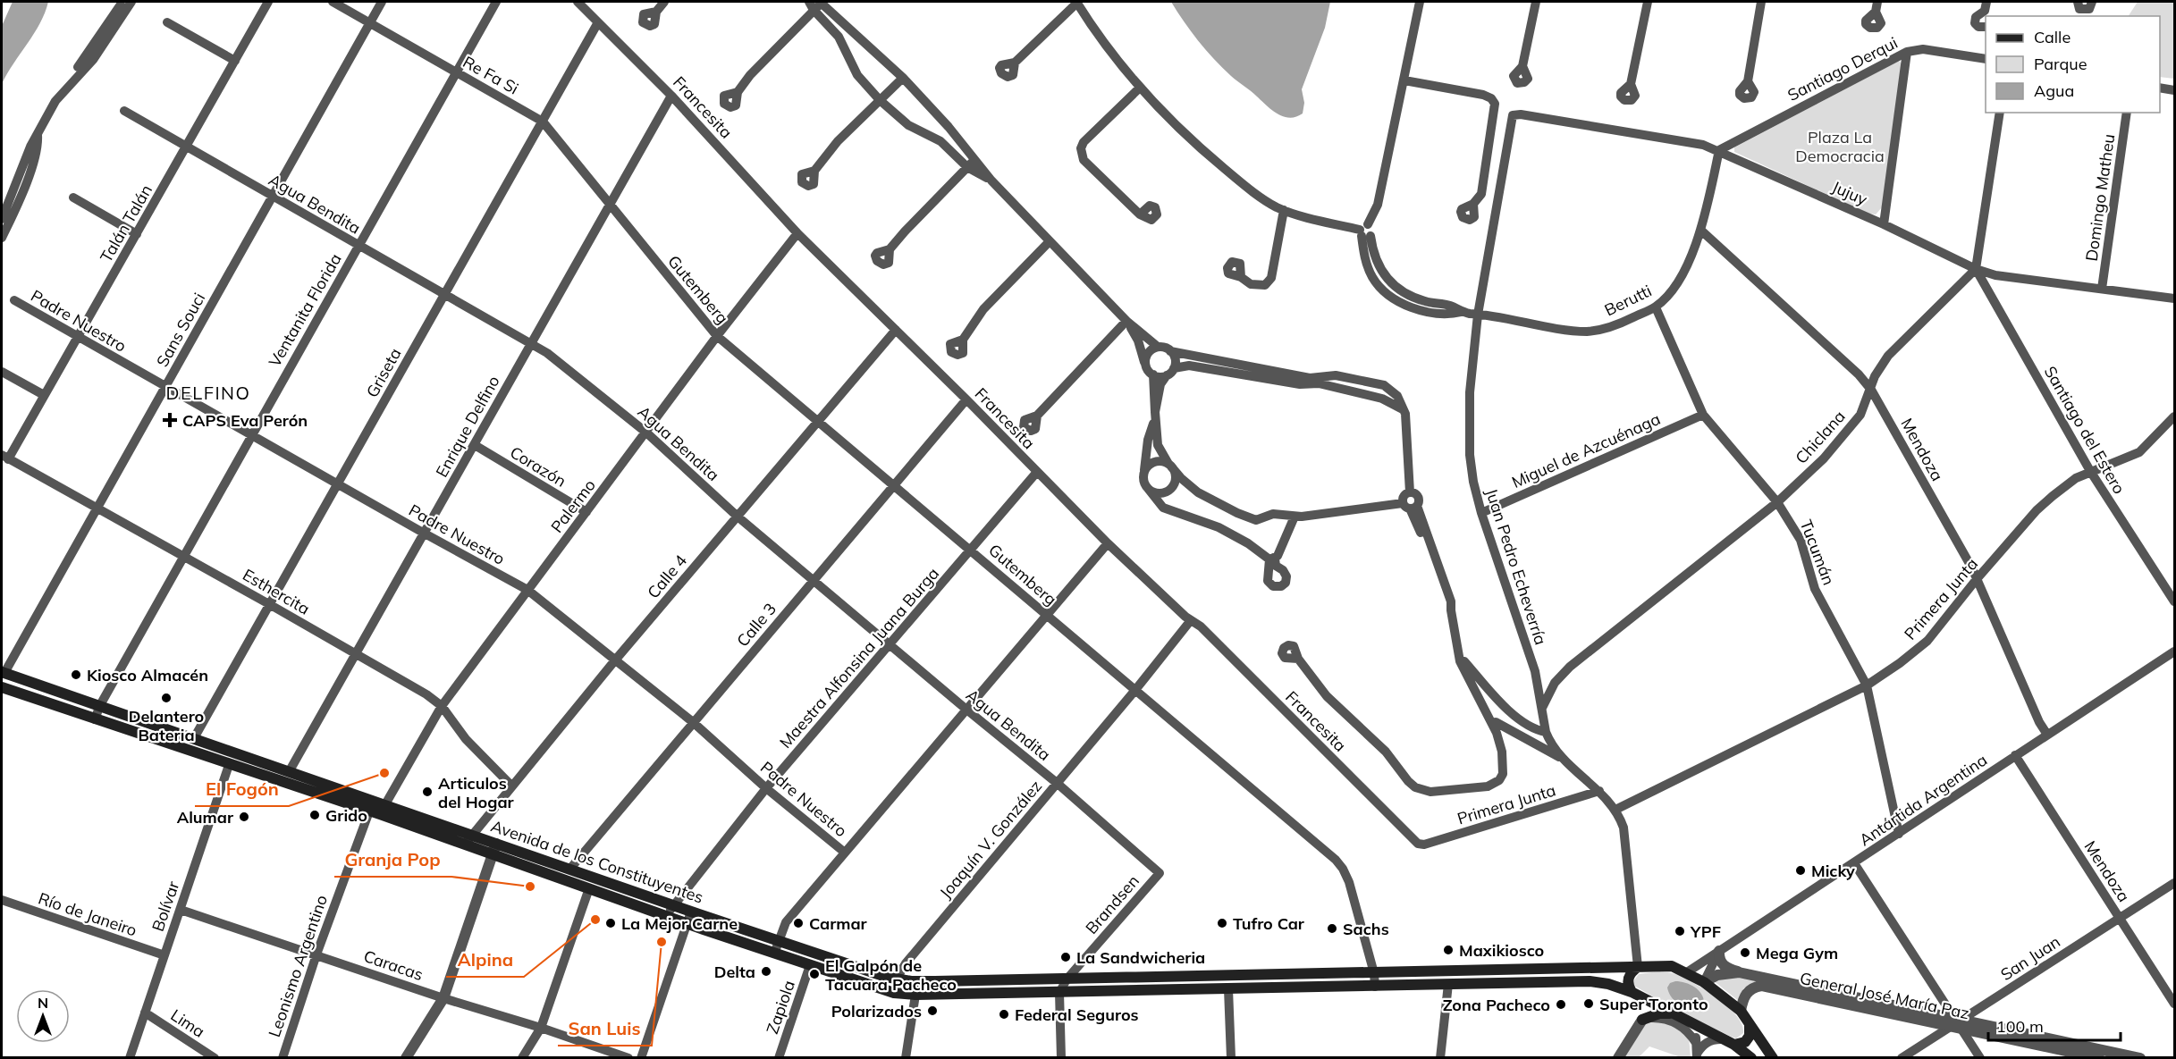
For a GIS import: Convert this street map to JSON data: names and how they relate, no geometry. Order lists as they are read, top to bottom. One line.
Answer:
{"streets":{"main road":["Avenida de los Constituyentes"],"street":["Santiago Derqui","Re Fa Si","Francesita","Jujuy","Domingo Matheu","Agua Bendita","Talán Talán","Gutemberg","Berutti","Ventanita Florida","Padre Nuestro","Sans Souci","Griseta","Enrique Delfino","Santiago del Estero","Chiclana","Mendoza","Miguel de Azcuénaga","Corazón","Palermo","Tucumán","Juan Pedro Echeverría","Calle 4","Esthercita","Primera Junta","Calle 3","Maestra Alfonsina Juana Burga","Antártida Argentina","Joaquín V. González","Brandsen","Bolívar","Río de Janeiro","San Juan","Caracas","Leonismo Argentino","General José María Paz","Zapiola","Lima"]},"crossings":[["Santiago Derqui","Jujuy"],["Santiago Derqui","Berutti"],["Re Fa Si","Gutemberg"],["Re Fa Si","Ventanita Florida"],["Re Fa Si","Sans Souci"],["Re Fa Si","Griseta"],["Re Fa Si","Enrique Delfino"],["Francesita","Griseta"],["Francesita","Enrique Delfino"],["Francesita","Palermo"],["Francesita","Calle 4"],["Francesita","Primera Junta"],["Francesita","Calle 3"],["Francesita","Maestra Alfonsina Juana Burga"],["Francesita","Joaquín V. González"],["Jujuy","Domingo Matheu"],["Jujuy","Berutti"],["Jujuy","Santiago del Estero"],["Jujuy","Chiclana"],["Jujuy","Juan Pedro Echeverría"],["Agua Bendita","Talán Talán"],["Agua Bendita","Ventanita Florida"],["Agua Bendita","Sans Souci"],["Agua Bendita","Griseta"],["Agua Bendita","Enrique Delfino"],["Agua Bendita","Palermo"],["Agua Bendita","Calle 4"],["Agua Bendita","Calle 3"],["Agua Bendita","Maestra Alfonsina Juana Burga"],["Agua Bendita","Joaquín V. González"],["Agua Bendita","Brandsen"],["Talán Talán","Padre Nuestro"],["Talán Talán","Esthercita"],["Gutemberg","Enrique Delfino"],["Gutemberg","Palermo"],["Gutemberg","Calle 4"],["Gutemberg","Calle 3"],["Gutemberg","Maestra Alfonsina Juana Burga"],["Gutemberg","Joaquín V. González"],["Gutemberg","Avenida de los Constituyentes"],["Berutti","Mendoza"],["Berutti","Tucumán"],["Berutti","Juan Pedro Echeverría"],["Ventanita Florida","Padre Nuestro"],["Ventanita Florida","Esthercita"],["Ventanita Florida","Avenida de los Constituyentes"],["Padre Nuestro","Sans Souci"],["Padre Nuestro","Griseta"],["Padre Nuestro","Enrique Delfino"],["Padre Nuestro","Palermo"],["Padre Nuestro","Calle 4"],["Padre Nuestro","Calle 3"],["Padre Nuestro","Maestra Alfonsina Juana Burga"],["Sans Souci","Esthercita"],["Sans Souci","Avenida de los Constituyentes"],["Griseta","Esthercita"],["Griseta","Avenida de los Constituyentes"],["Enrique Delfino","Corazón"],["Enrique Delfino","Esthercita"],["Enrique Delfino","Avenida de los Constituyentes"],["Santiago del Estero","Chiclana"],["Santiago del Estero","Primera Junta"],["Chiclana","Mendoza"],["Chiclana","Tucumán"],["Chiclana","Juan Pedro Echeverría"],["Mendoza","Primera Junta"],["Mendoza","Antártida Argentina"],["Mendoza","San Juan"],["Miguel de Azcuénaga","Tucumán"],["Miguel de Azcuénaga","Juan Pedro Echeverría"],["Corazón","Palermo"],["Palermo","Esthercita"],["Palermo","Avenida de los Constituyentes"],["Tucumán","Primera Junta"],["Tucumán","Antártida Argentina"],["Juan Pedro Echeverría","Primera Junta"],["Juan Pedro Echeverría","Avenida de los Constituyentes"],["Calle 4","Esthercita"],["Calle 4","Avenida de los Constituyentes"],["Calle 3","Avenida de los Constituyentes"],["Maestra Alfonsina Juana Burga","Avenida de los Constituyentes"],["Antártida Argentina","Avenida de los Constituyentes"],["Joaquín V. González","Avenida de los Constituyentes"],["Avenida de los Constituyentes","Brandsen"],["Avenida de los Constituyentes","Bolívar"],["Avenida de los Constituyentes","Leonismo Argentino"],["Avenida de los Constituyentes","General José María Paz"],["Avenida de los Constituyentes","Zapiola"],["Bolívar","Río de Janeiro"],["Bolívar","Caracas"],["Bolívar","Lima"],["San Juan","General José María Paz"],["Caracas","Leonismo Argentino"]],"districts":["DELFINO"],"parks":["Plaza La Democracia"],"places":{"health":["CAPS Eva Perón"],"other":["Kiosco Almacén","Delantero Bateria","El Fogón","Articulos del Hogar","Grido","Alumar","Micky","Granja Pop","Alpina","La Mejor Carne","Carmar","Tufro Car","Sachs","YPF","San Luis","Maxikiosco","Mega Gym","La Sandwicheria","Delta","El Galpón de Tacuara Pacheco","Super Toronto","Zona Pacheco","Polarizados","Federal Seguros"]},"legend":["Calle","Parque","Agua"],"scale_bar":"100 m","north":"top"}
